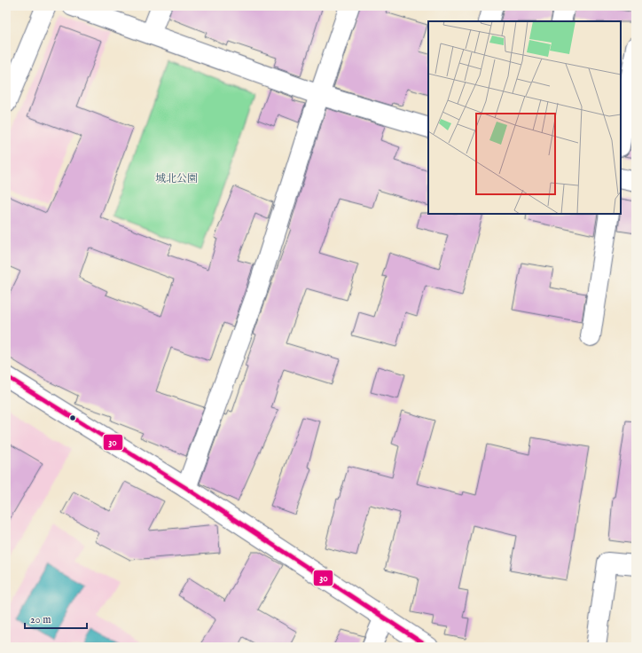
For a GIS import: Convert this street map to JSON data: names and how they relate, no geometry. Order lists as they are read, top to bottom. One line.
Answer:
{"parks":["城北公園"],"lines":["transit line 30"],"scale_bar":"20 m"}
